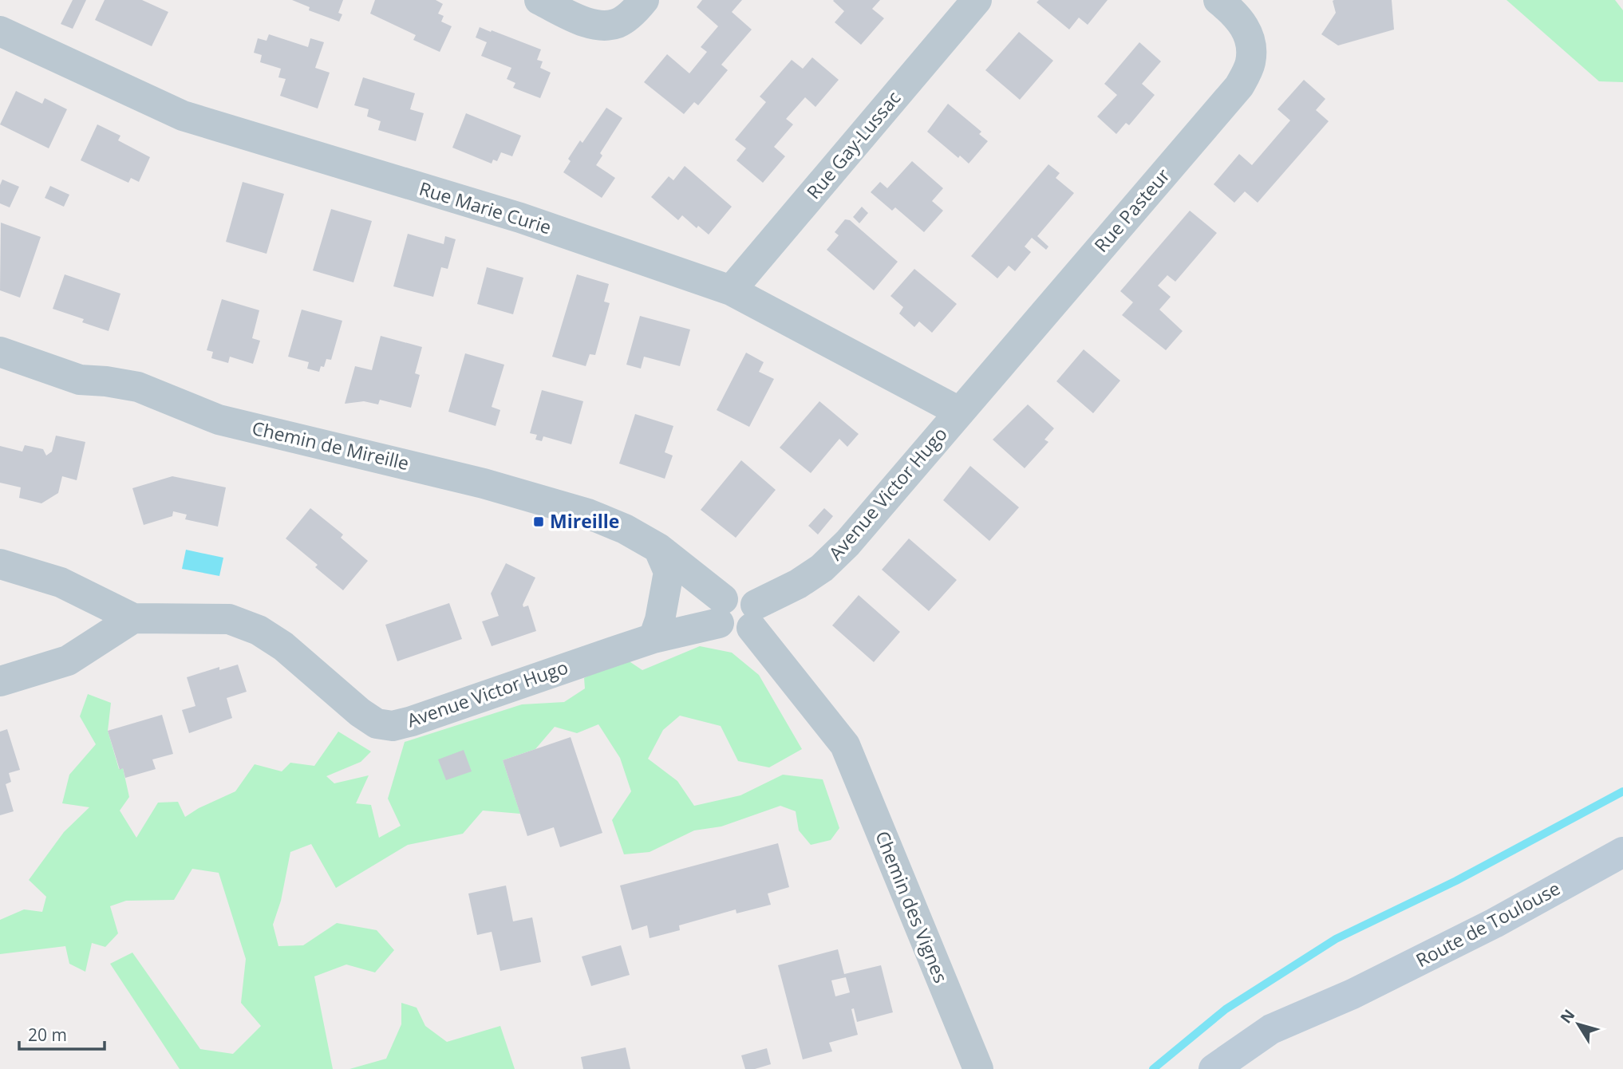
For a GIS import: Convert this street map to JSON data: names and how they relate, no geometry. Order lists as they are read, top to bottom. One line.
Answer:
{"streets":{"street":["Rue Gay-Lussac","Rue Marie Curie","Rue Pasteur","Chemin de Mireille","Avenue Victor Hugo","Chemin des Vignes","Route de Toulouse"]},"crossings":[["Rue Gay-Lussac","Rue Marie Curie"],["Rue Marie Curie","Rue Pasteur"],["Rue Marie Curie","Avenue Victor Hugo"],["Rue Pasteur","Avenue Victor Hugo"],["Chemin de Mireille","Avenue Victor Hugo"],["Chemin de Mireille","Chemin des Vignes"],["Avenue Victor Hugo","Chemin des Vignes"]],"places":{"transit":["Mireille"]},"scale_bar":"20 m","north":"top left"}
